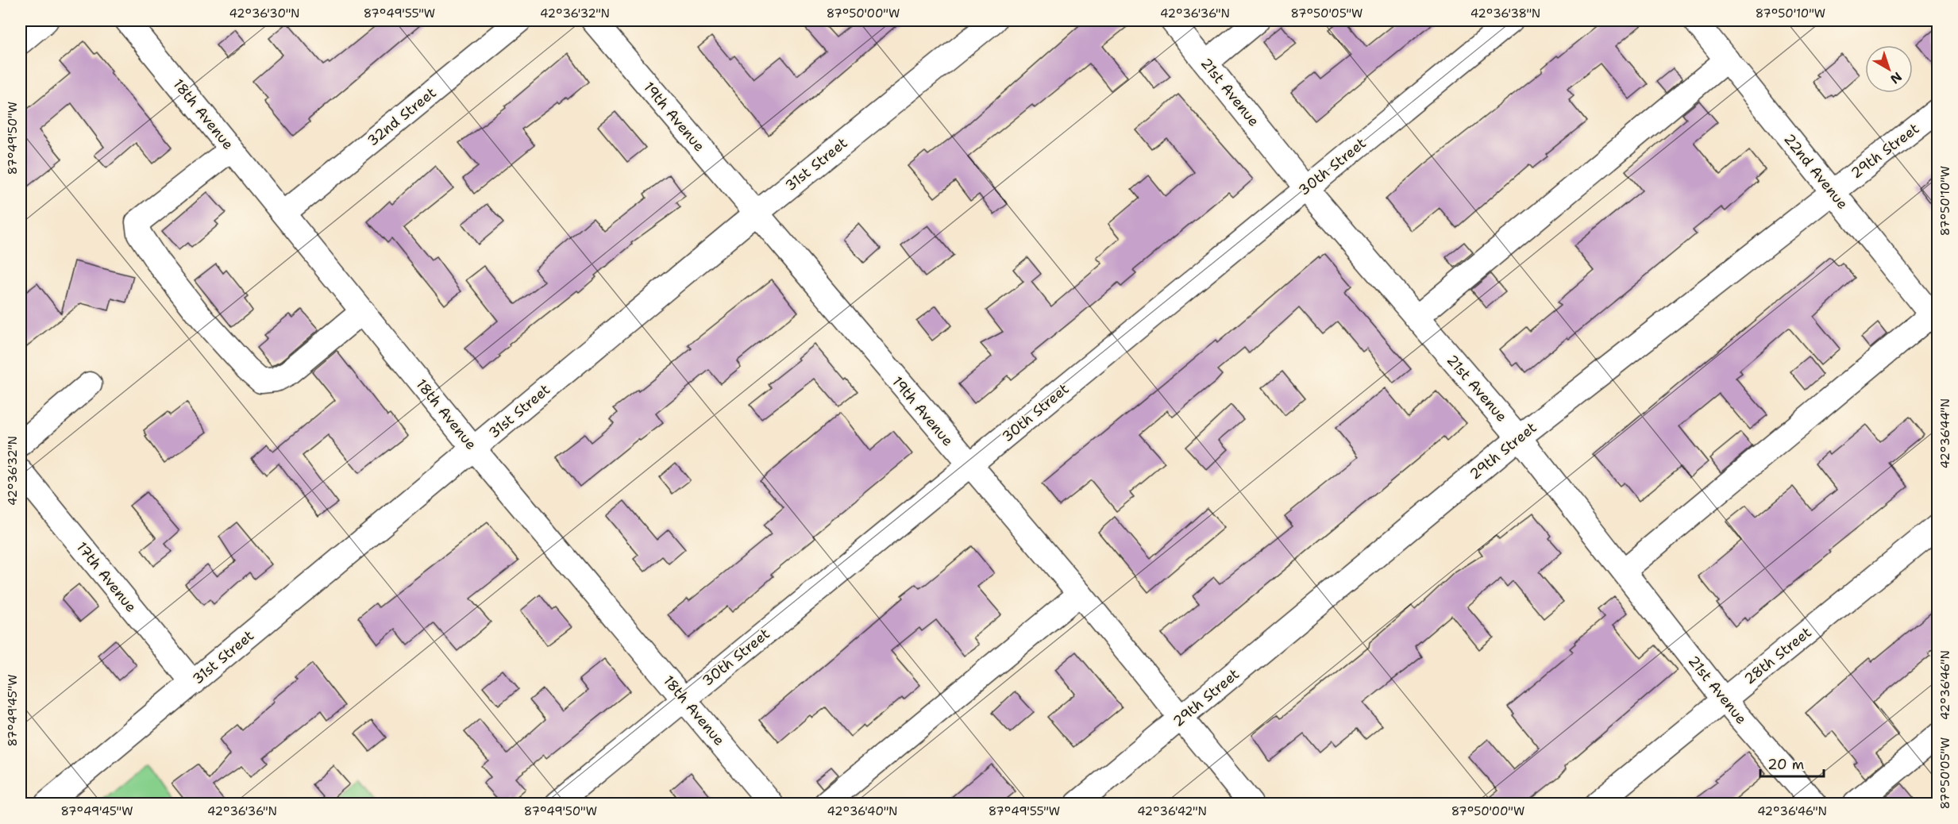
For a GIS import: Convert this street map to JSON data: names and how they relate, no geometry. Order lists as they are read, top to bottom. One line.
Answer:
{"streets":{"street":["21st Avenue","18th Avenue","32nd Street","19th Avenue","29th Street","31st Street","30th Street","22nd Avenue","17th Avenue","28th Street"]},"crossings":[["21st Avenue","29th Street"],["21st Avenue","30th Street"],["21st Avenue","28th Street"],["18th Avenue","32nd Street"],["18th Avenue","31st Street"],["18th Avenue","30th Street"],["19th Avenue","29th Street"],["19th Avenue","31st Street"],["19th Avenue","30th Street"],["29th Street","22nd Avenue"],["31st Street","17th Avenue"]],"scale_bar":"20 m","north":"bottom right","coordinates":["42°36'30\"N","87°49'55\"W","42°36'32\"N","87°50'00\"W","42°36'36\"N","87°50'05\"W","42°36'38\"N","87°50'10\"W","87°49'50\"W","42°36'44\"N","42°36'46\"N","87°49'45\"W","42°36'40\"N","42°36'42\"N"]}
